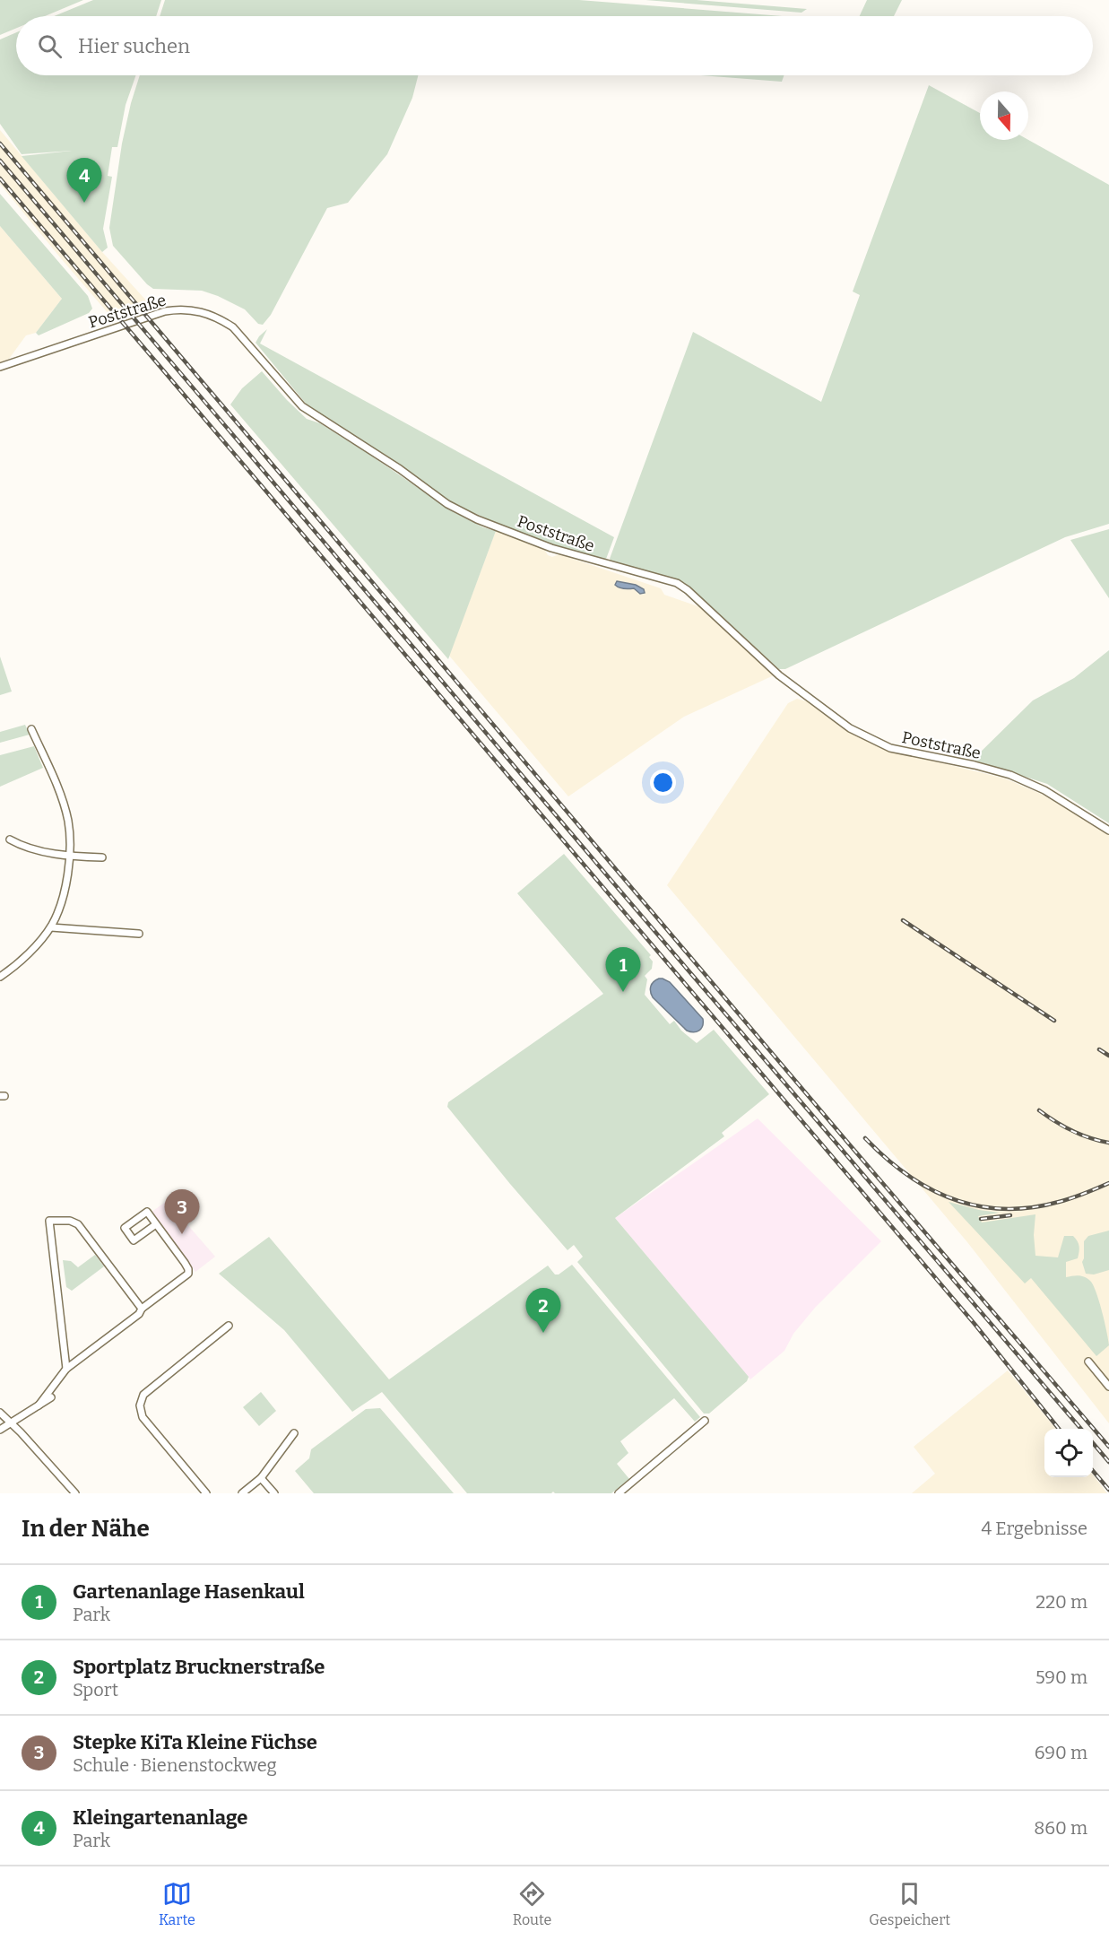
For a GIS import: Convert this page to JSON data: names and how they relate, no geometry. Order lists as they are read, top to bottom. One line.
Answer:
{"streets":{"street":["Poststraße"]},"north":"bottom","page":{"search":"Hier suchen","pins":["4","1","3","2"],"heading":["In der Nähe","4 Ergebnisse"],"list":[{"mark":"1","name":"Gartenanlage Hasenkaul","note":"Park","value":"220 m"},{"mark":"2","name":"Sportplatz Brucknerstraße","note":"Sport","value":"590 m"},{"mark":"3","name":"Stepke KiTa Kleine Füchse","note":"Schule · Bienenstockweg","value":"690 m"},{"mark":"4","name":"Kleingartenanlage","note":"Park","value":"860 m"}],"nav":["Karte","Route","Gespeichert"]}}
